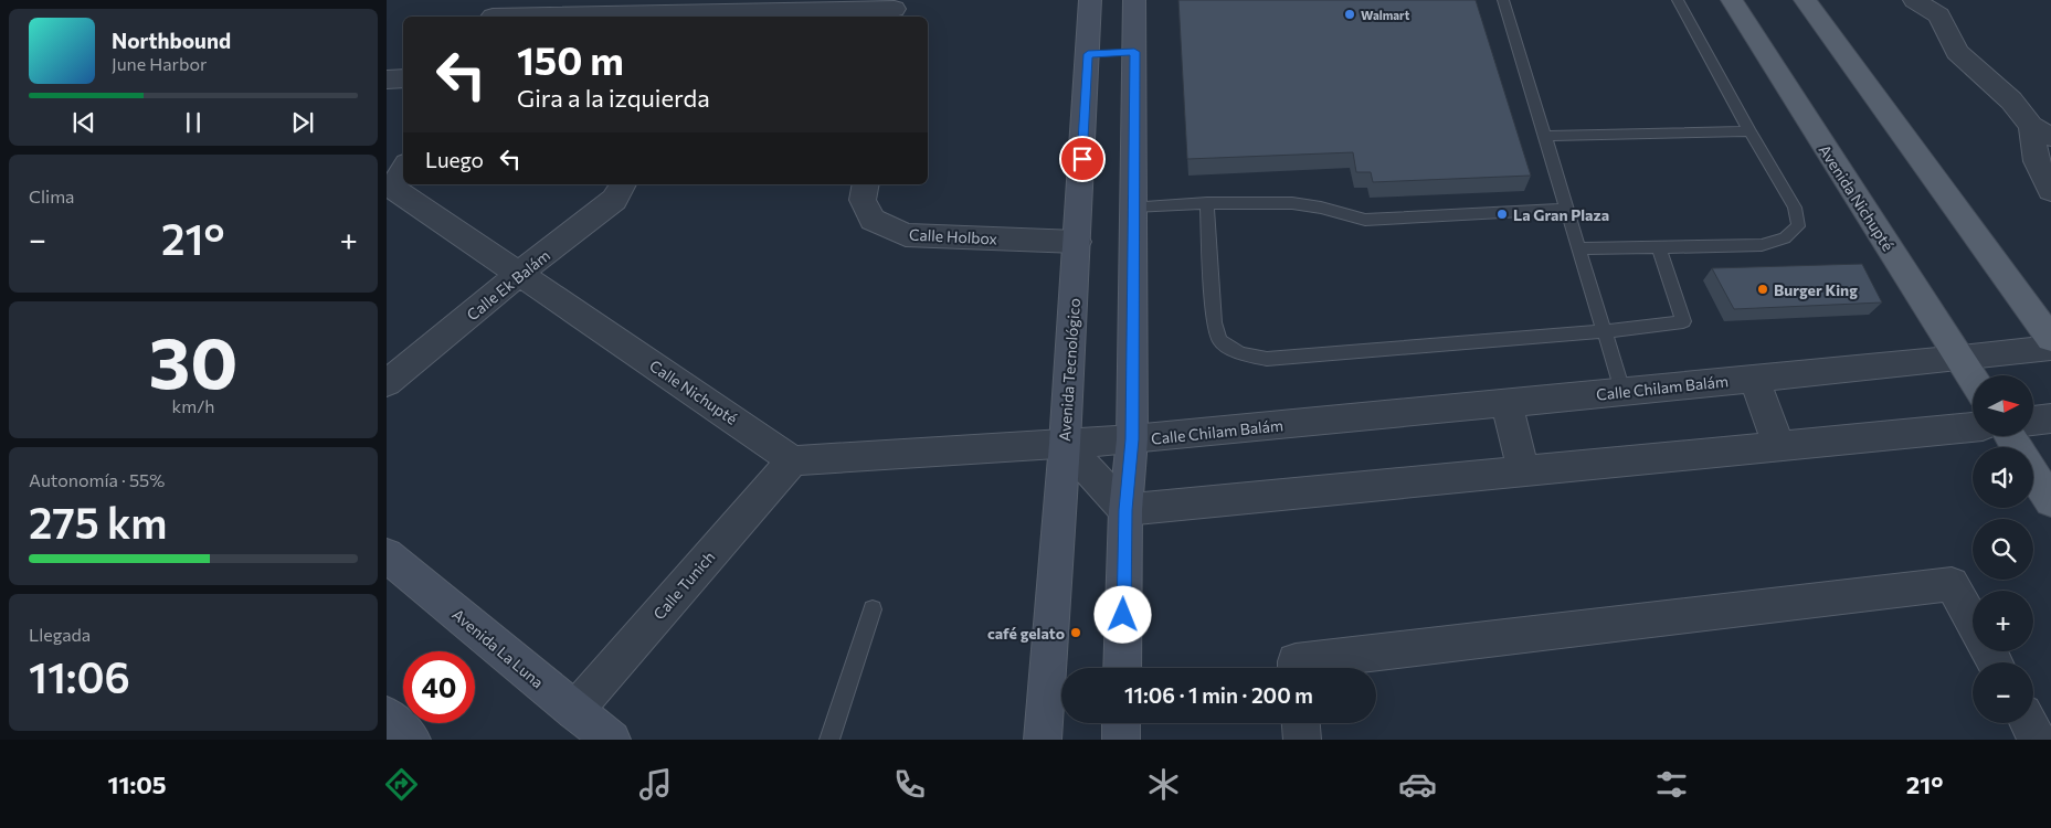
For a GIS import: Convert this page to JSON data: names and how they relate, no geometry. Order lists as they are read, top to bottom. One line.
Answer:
{"streets":{"main road":["Avenida Nichupté"],"street":["Calle Holbox","Calle Ek Balám","Avenida Tecnológico","Calle Chilam Balám","Calle Nichupté","Calle Tunich","Avenida La Luna"]},"crossings":[["Avenida Nichupté","Calle Chilam Balám"],["Calle Holbox","Avenida Tecnológico"],["Calle Ek Balám","Calle Nichupté"],["Avenida Tecnológico","Calle Chilam Balám"],["Calle Nichupté","Calle Tunich"],["Calle Tunich","Avenida La Luna"]],"places":["Walmart","La Gran Plaza","Burger King","café gelato"],"north":"right","page":{"turn":["150 m","Gira a la izquierda"],"song":["Northbound","June Harbor"],"then":"Luego","tile":["Clima",["30","km/h"],["Autonomía · 55%","275 km"],["Llegada","11:06"]],"heat":["−","21°","+"],"map_buttons":["+","−"],"limit":"40","trip":"11:06 · 1 min · 200 m","tabs":["11:05","21°"]}}
